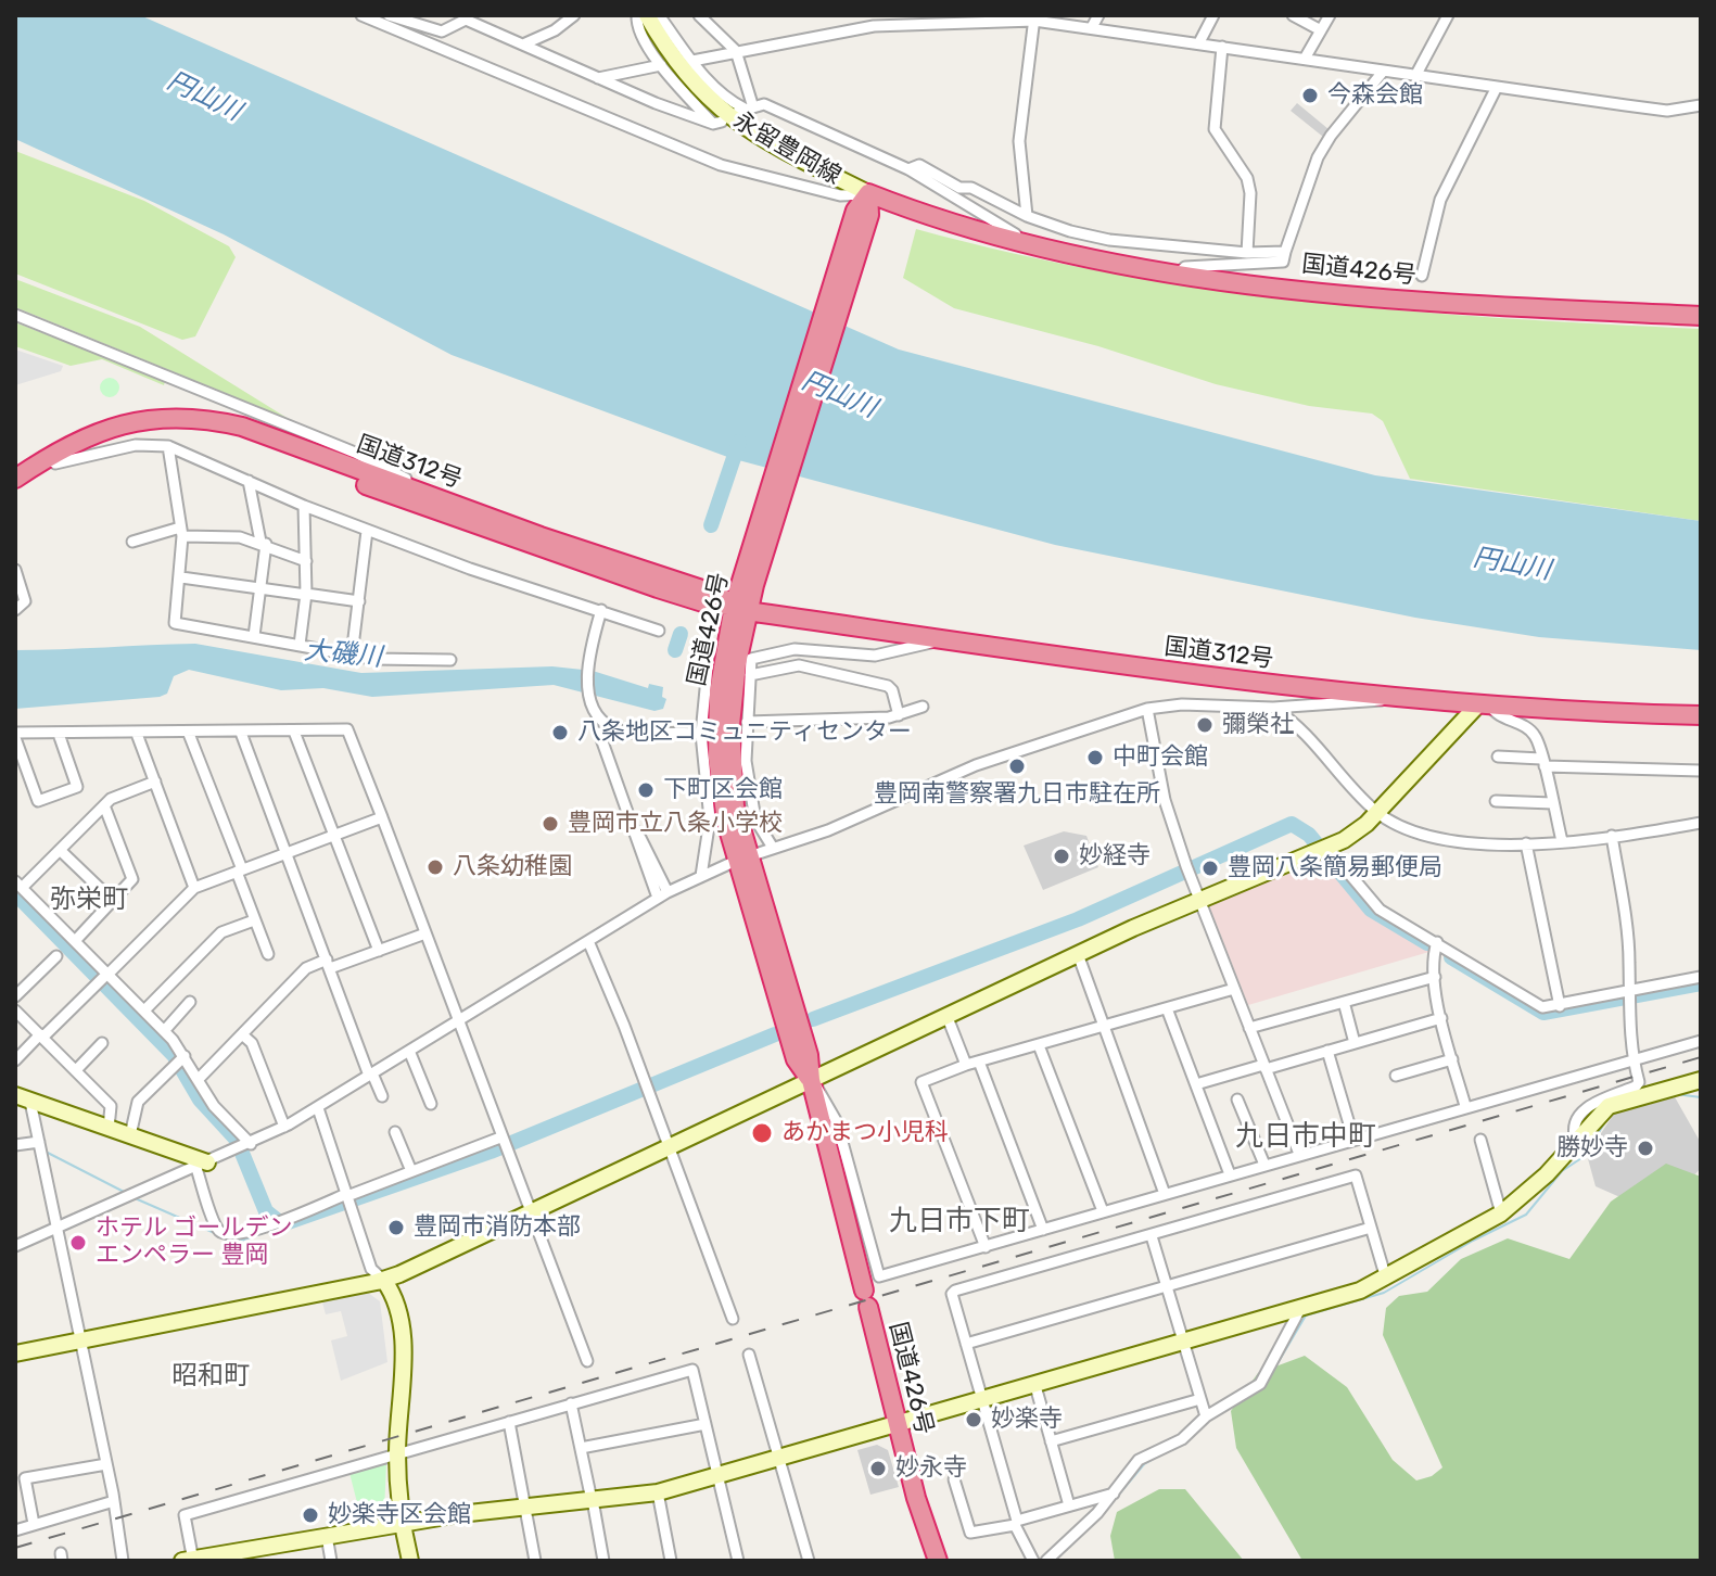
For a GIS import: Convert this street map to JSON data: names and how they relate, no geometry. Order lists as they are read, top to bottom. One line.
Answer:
{"streets":{"highway":["国道426号","国道312号"],"street":["永留豊岡線"]},"crossings":[["永留豊岡線","国道426号"],["国道426号","国道312号"]],"districts":["弥栄町","九日市中町","九日市下町","昭和町"],"water":["円山川","大磯川"],"places":["今森会館","彌榮社","八条地区コミュニティセンター","中町会館","豊岡南警察署九日市駐在所","下町区会館","豊岡市立八条小学校","妙経寺","八条幼稚園","豊岡八条簡易郵便局","あかまつ小児科","勝妙寺","豊岡市消防本部","ホテル ゴールデン エンペラー 豊岡","妙楽寺","妙永寺","妙楽寺区会館"]}
